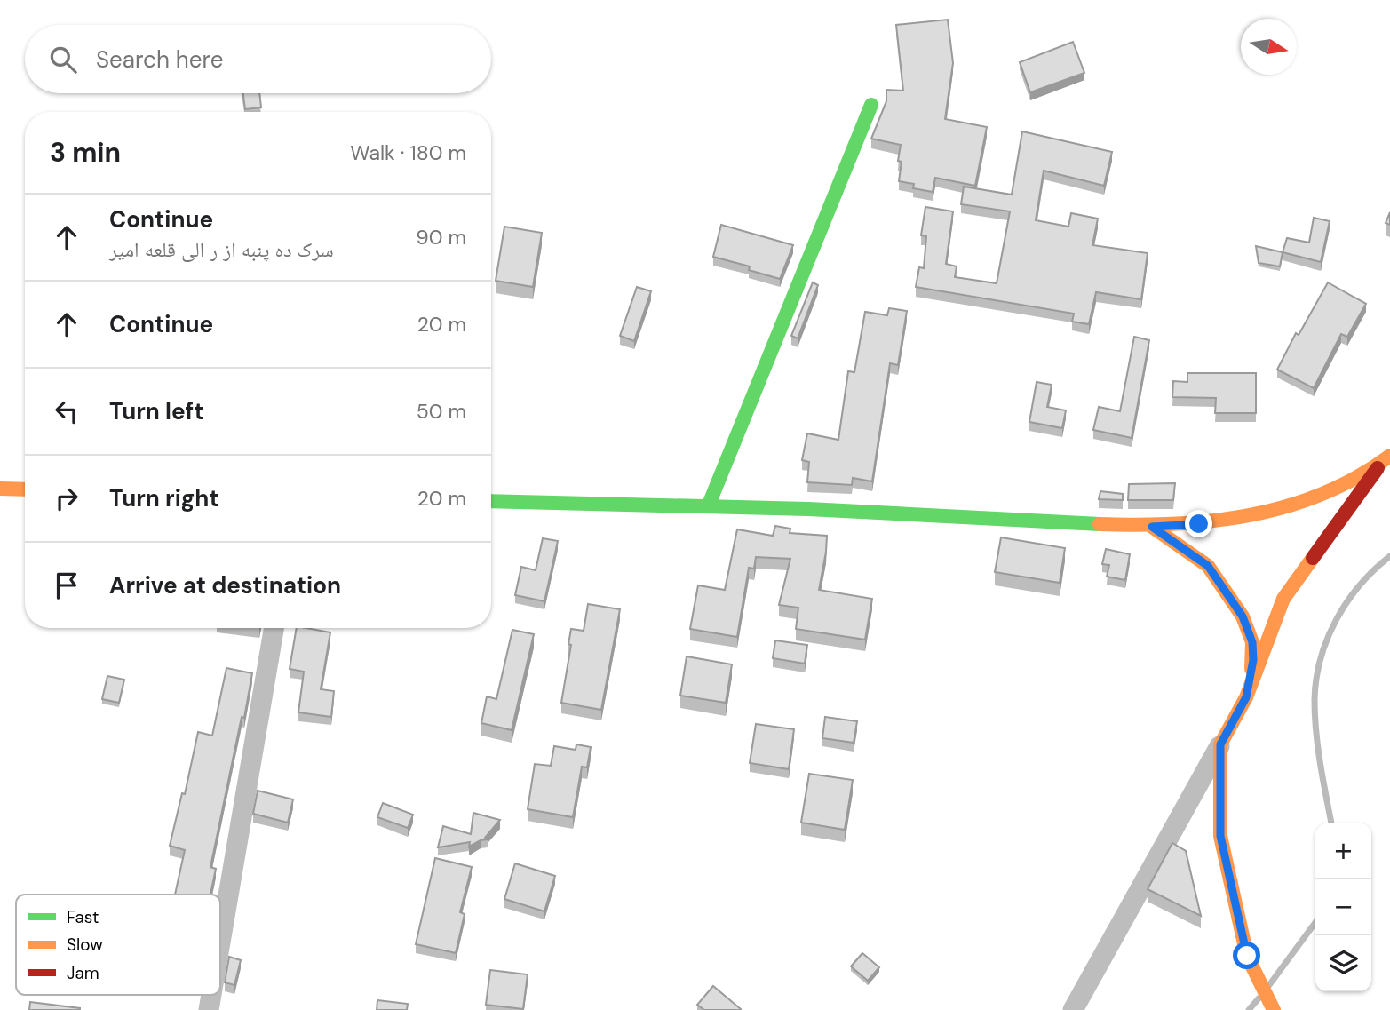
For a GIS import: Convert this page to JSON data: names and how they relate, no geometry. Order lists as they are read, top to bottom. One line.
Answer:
{"legend":["Fast","Slow","Jam"],"north":"right","page":{"search":"Search here","heading":["3 min","Walk · 180 m"],"list":[["Continue","سرک ده پنبه از ر الی قلعه امیر","90 m"],["Continue","20 m"],["Turn left","50 m"],["Turn right","20 m"],"Arrive at destination"],"map_buttons":["+","−"]}}
